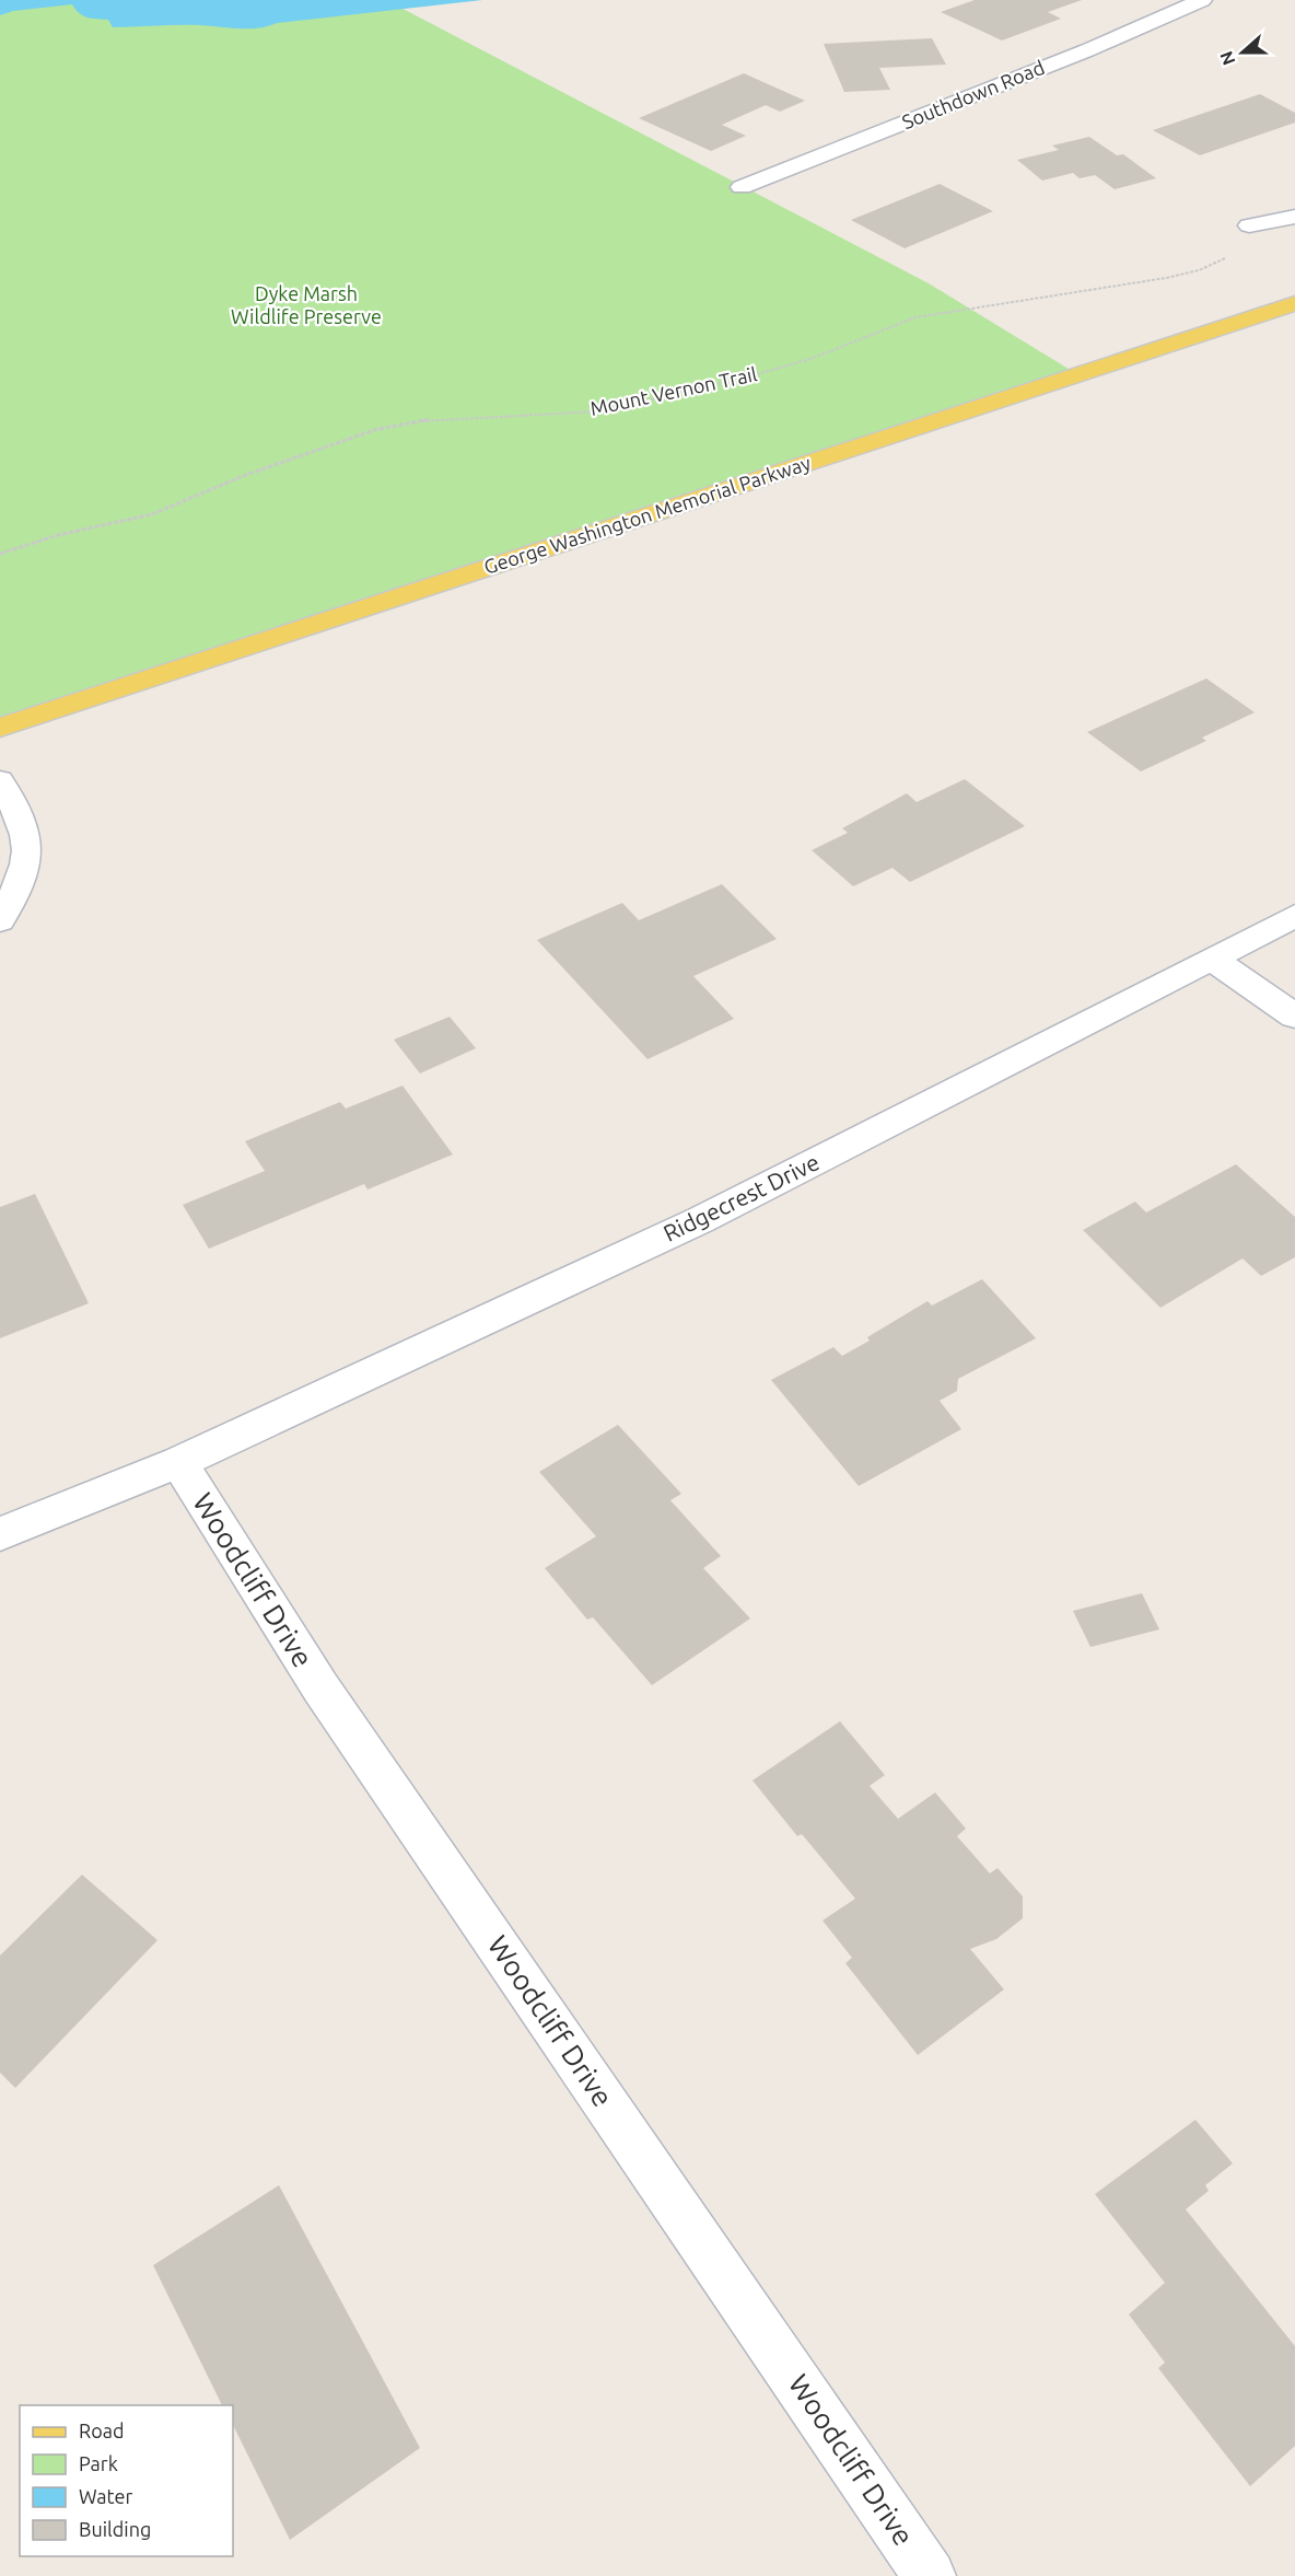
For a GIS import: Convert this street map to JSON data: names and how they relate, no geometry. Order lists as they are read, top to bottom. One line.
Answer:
{"streets":{"main road":["George Washington Memorial Parkway"],"street":["Southdown Road","Ridgecrest Drive","Woodcliff Drive"],"path":["Mount Vernon Trail"]},"crossings":[["Ridgecrest Drive","Woodcliff Drive"]],"parks":["Dyke Marsh Wildlife Preserve"],"legend":["Road","Park","Water","Building"],"north":"left"}
